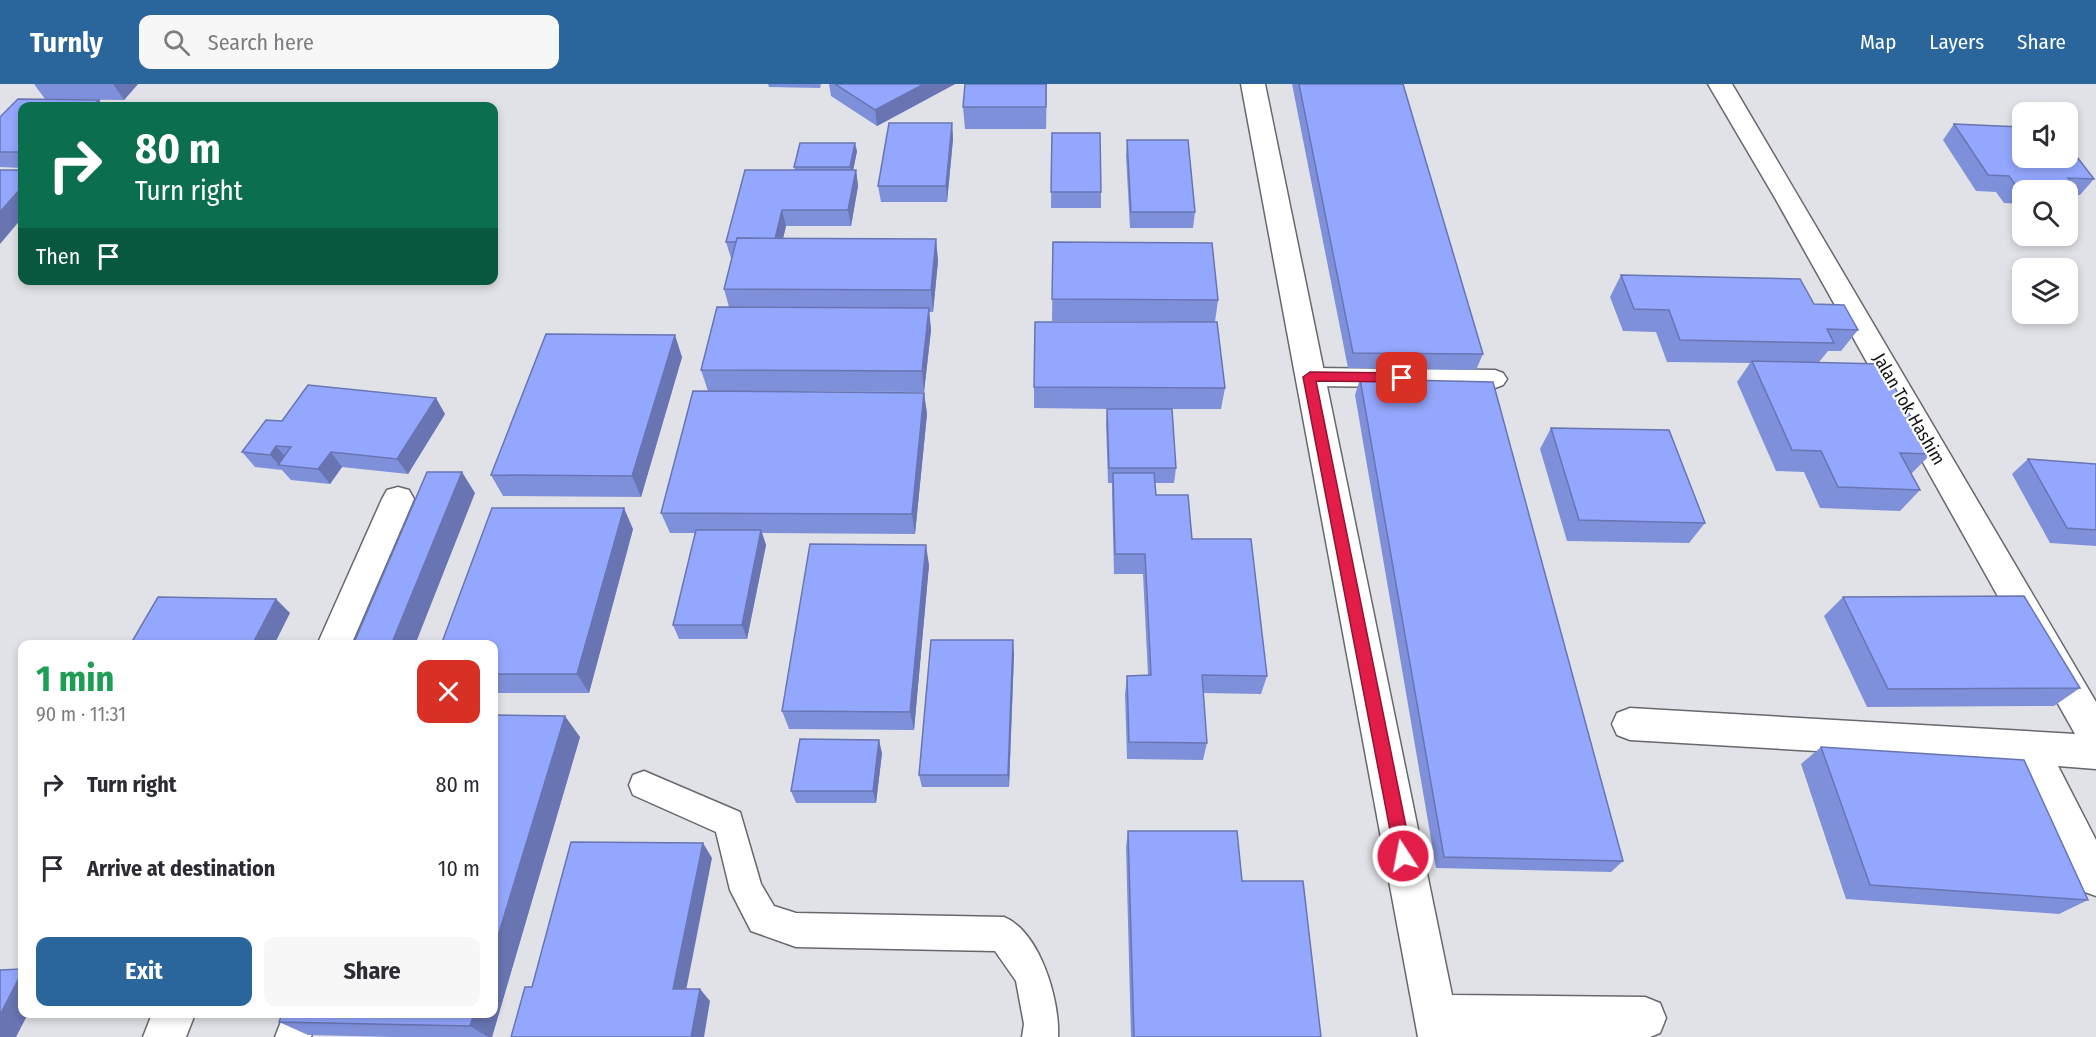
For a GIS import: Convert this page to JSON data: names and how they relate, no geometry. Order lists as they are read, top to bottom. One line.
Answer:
{"streets":{"street":["Jalan Tok Hashim"]},"page":{"header":"Turnly","search":"Search here","nav":["Map","Layers","Share"],"turn":["80 m","Turn right"],"then":"Then","heading":["1 min","90 m · 11:31"],"list":[{"name":"Turn right","value":"80 m"},{"name":"Arrive at destination","value":"10 m"}],"buttons":["Exit","Share"]}}
